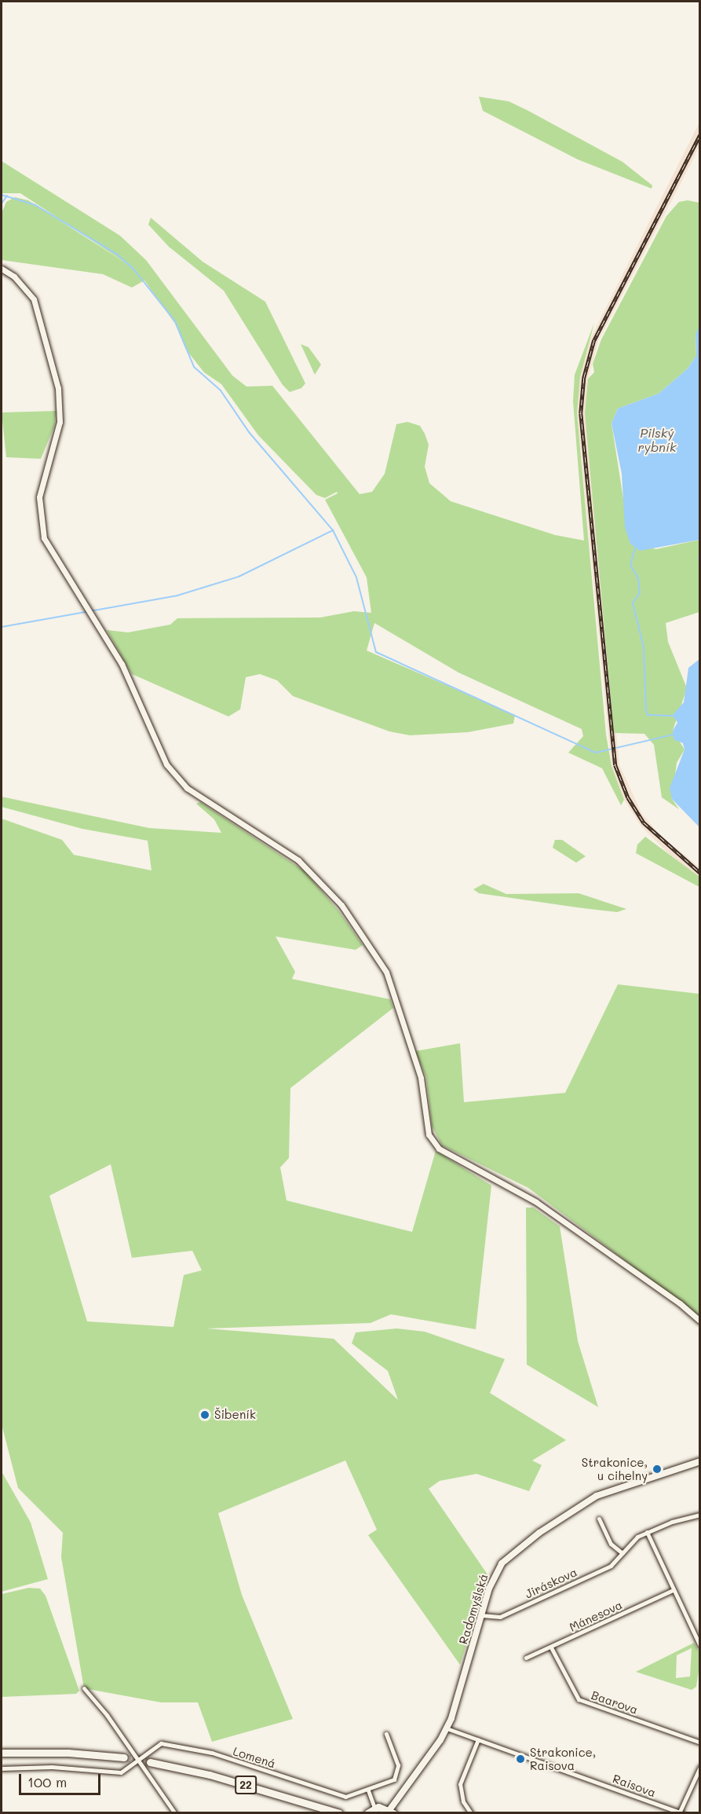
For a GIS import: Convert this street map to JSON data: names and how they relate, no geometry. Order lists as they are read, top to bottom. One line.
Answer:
{"streets":{"main road":["Radomyšlská","22"],"street":["Jiráskova","Mánesova","Baarova","Lomená","Raisova"]},"crossings":[["Jiráskova","Radomyšlská"],["Radomyšlská","Raisova"],["Mánesova","Baarova"]],"water":["Pilský rybník"],"places":["Šibeník","Strakonice, u cihelny","Strakonice, Raisova"],"scale_bar":"100 m"}
